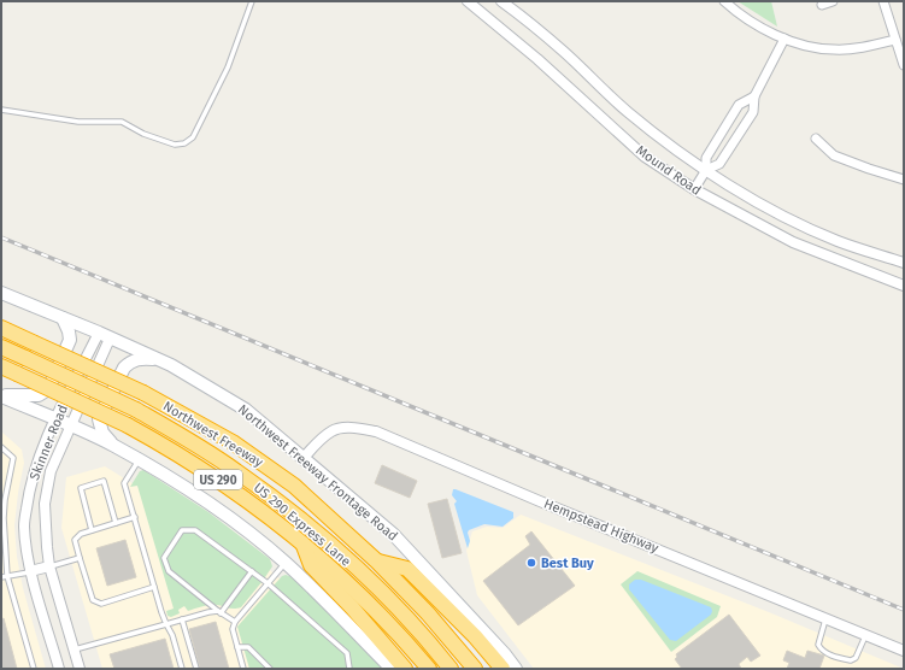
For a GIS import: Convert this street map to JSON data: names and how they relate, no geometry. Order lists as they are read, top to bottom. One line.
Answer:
{"streets":{"highway":["Northwest Freeway","US 290","US 290 Express Lane"],"main road":["Northwest Freeway Frontage Road"],"street":["Mound Road","Skinner Road","Hempstead Highway"]},"crossings":[["Skinner Road","Northwest Freeway Frontage Road"],["Northwest Freeway Frontage Road","Hempstead Highway"]],"places":["Best Buy"]}
